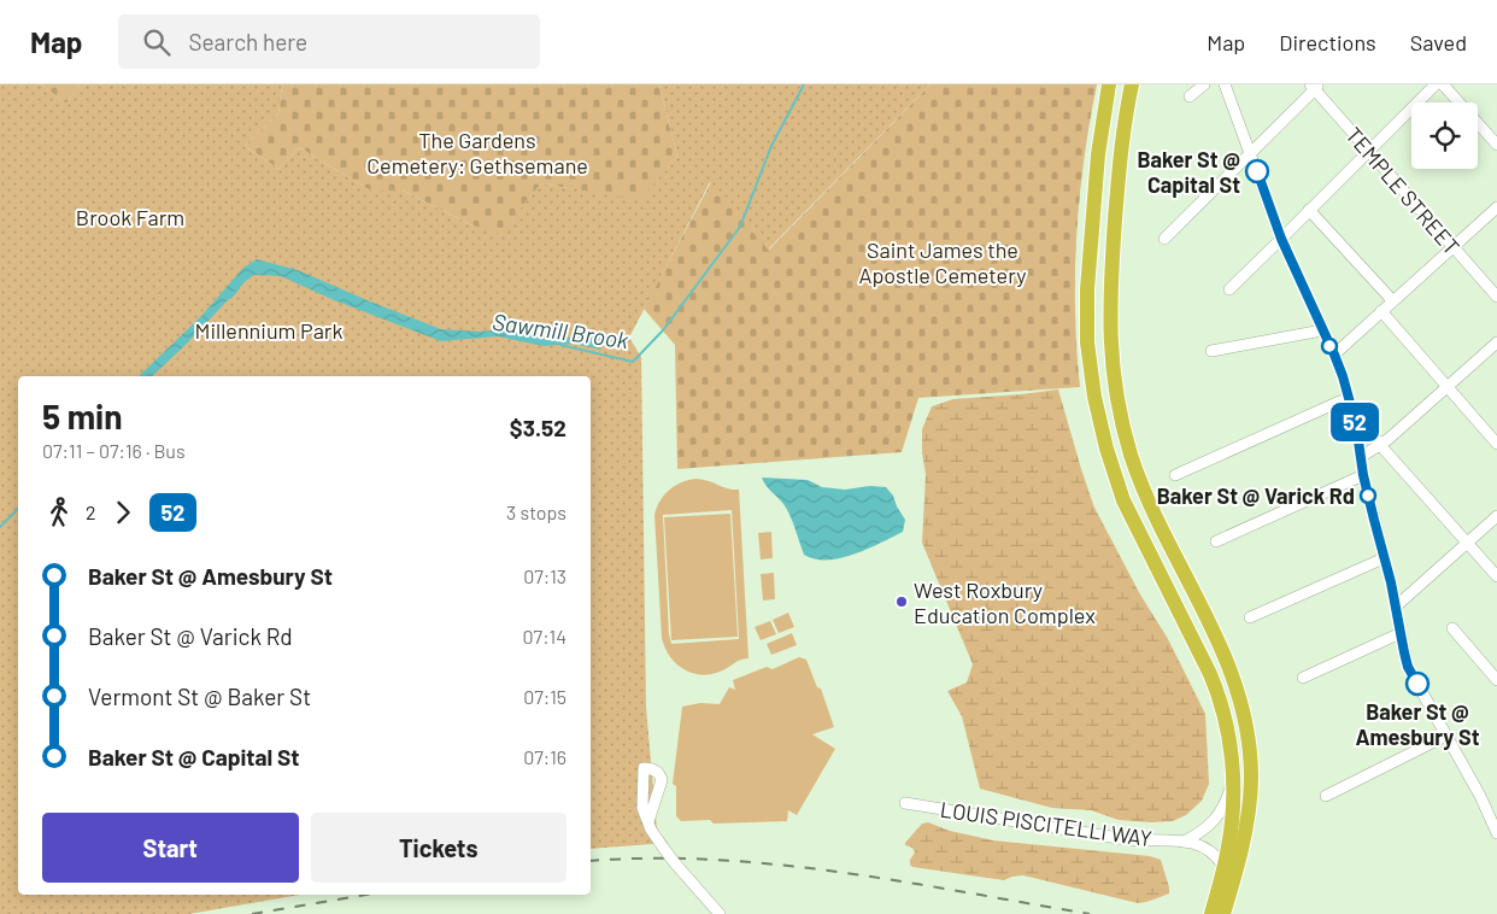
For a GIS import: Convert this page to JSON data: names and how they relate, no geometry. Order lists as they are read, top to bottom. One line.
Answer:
{"streets":{"street":["TEMPLE STREET","LOUIS PISCITELLI WAY"]},"water":["Sawmill Brook"],"parks":["The Gardens Cemetery: Gethsemane","Brook Farm","Saint James the Apostle Cemetery","Millennium Park"],"places":["Baker St @ Capital St","Baker St @ Varick Rd","West Roxbury Education Complex","Baker St @ Amesbury St"],"lines":["bus line 52"],"page":{"header":"Map","search":"Search here","nav":["Map","Directions","Saved"],"on_map":"52","heading":["5 min","07:11 – 07:16 · Bus","$3.52"],"legs":["2","52","3 stops"],"list":[{"name":"Baker St @ Amesbury St","value":"07:13"},{"name":"Baker St @ Varick Rd","value":"07:14"},{"name":"Vermont St @ Baker St","value":"07:15"},{"name":"Baker St @ Capital St","value":"07:16"}],"buttons":["Start","Tickets"]}}
